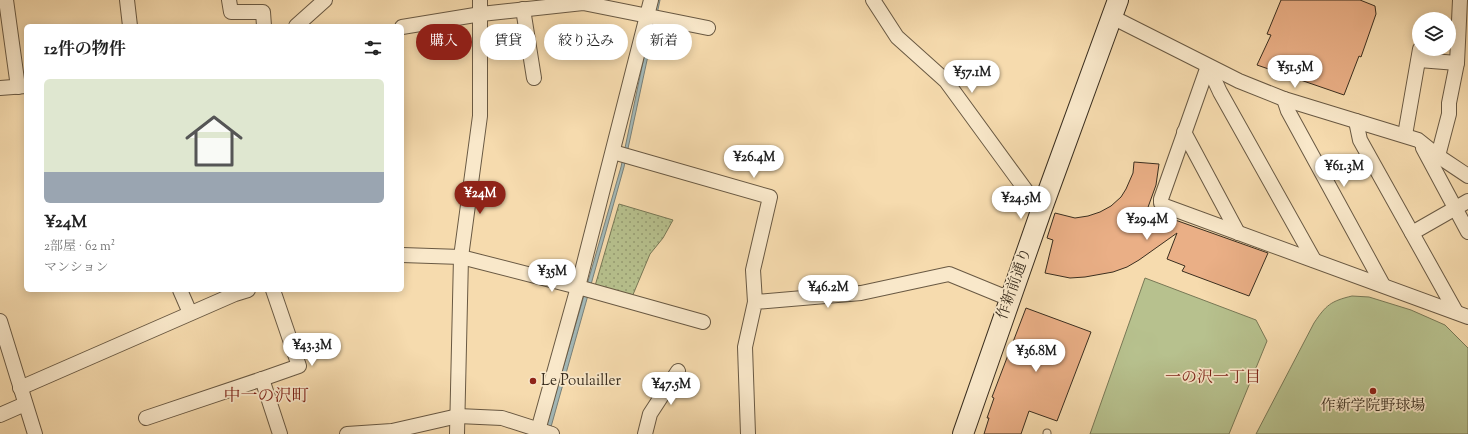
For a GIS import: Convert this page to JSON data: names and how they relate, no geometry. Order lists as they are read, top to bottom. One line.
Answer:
{"streets":{"street":["作新前通り"]},"districts":["一の沢一丁目","中一の沢町"],"places":["Le Poulailler","作新学院野球場"],"page":{"chip":["購入","賃貸","絞り込み","新着"],"heading":"12件の物件","price":["¥51.5M","¥57.1M","¥26.4M","¥61.3M","¥24M","¥24.5M","¥29.4M","¥35M","¥46.2M","¥43.3M","¥36.8M","¥47.5M"],"list":[{"name":"¥24M","note":"2部屋 · 62 m² · マンション"}]}}
